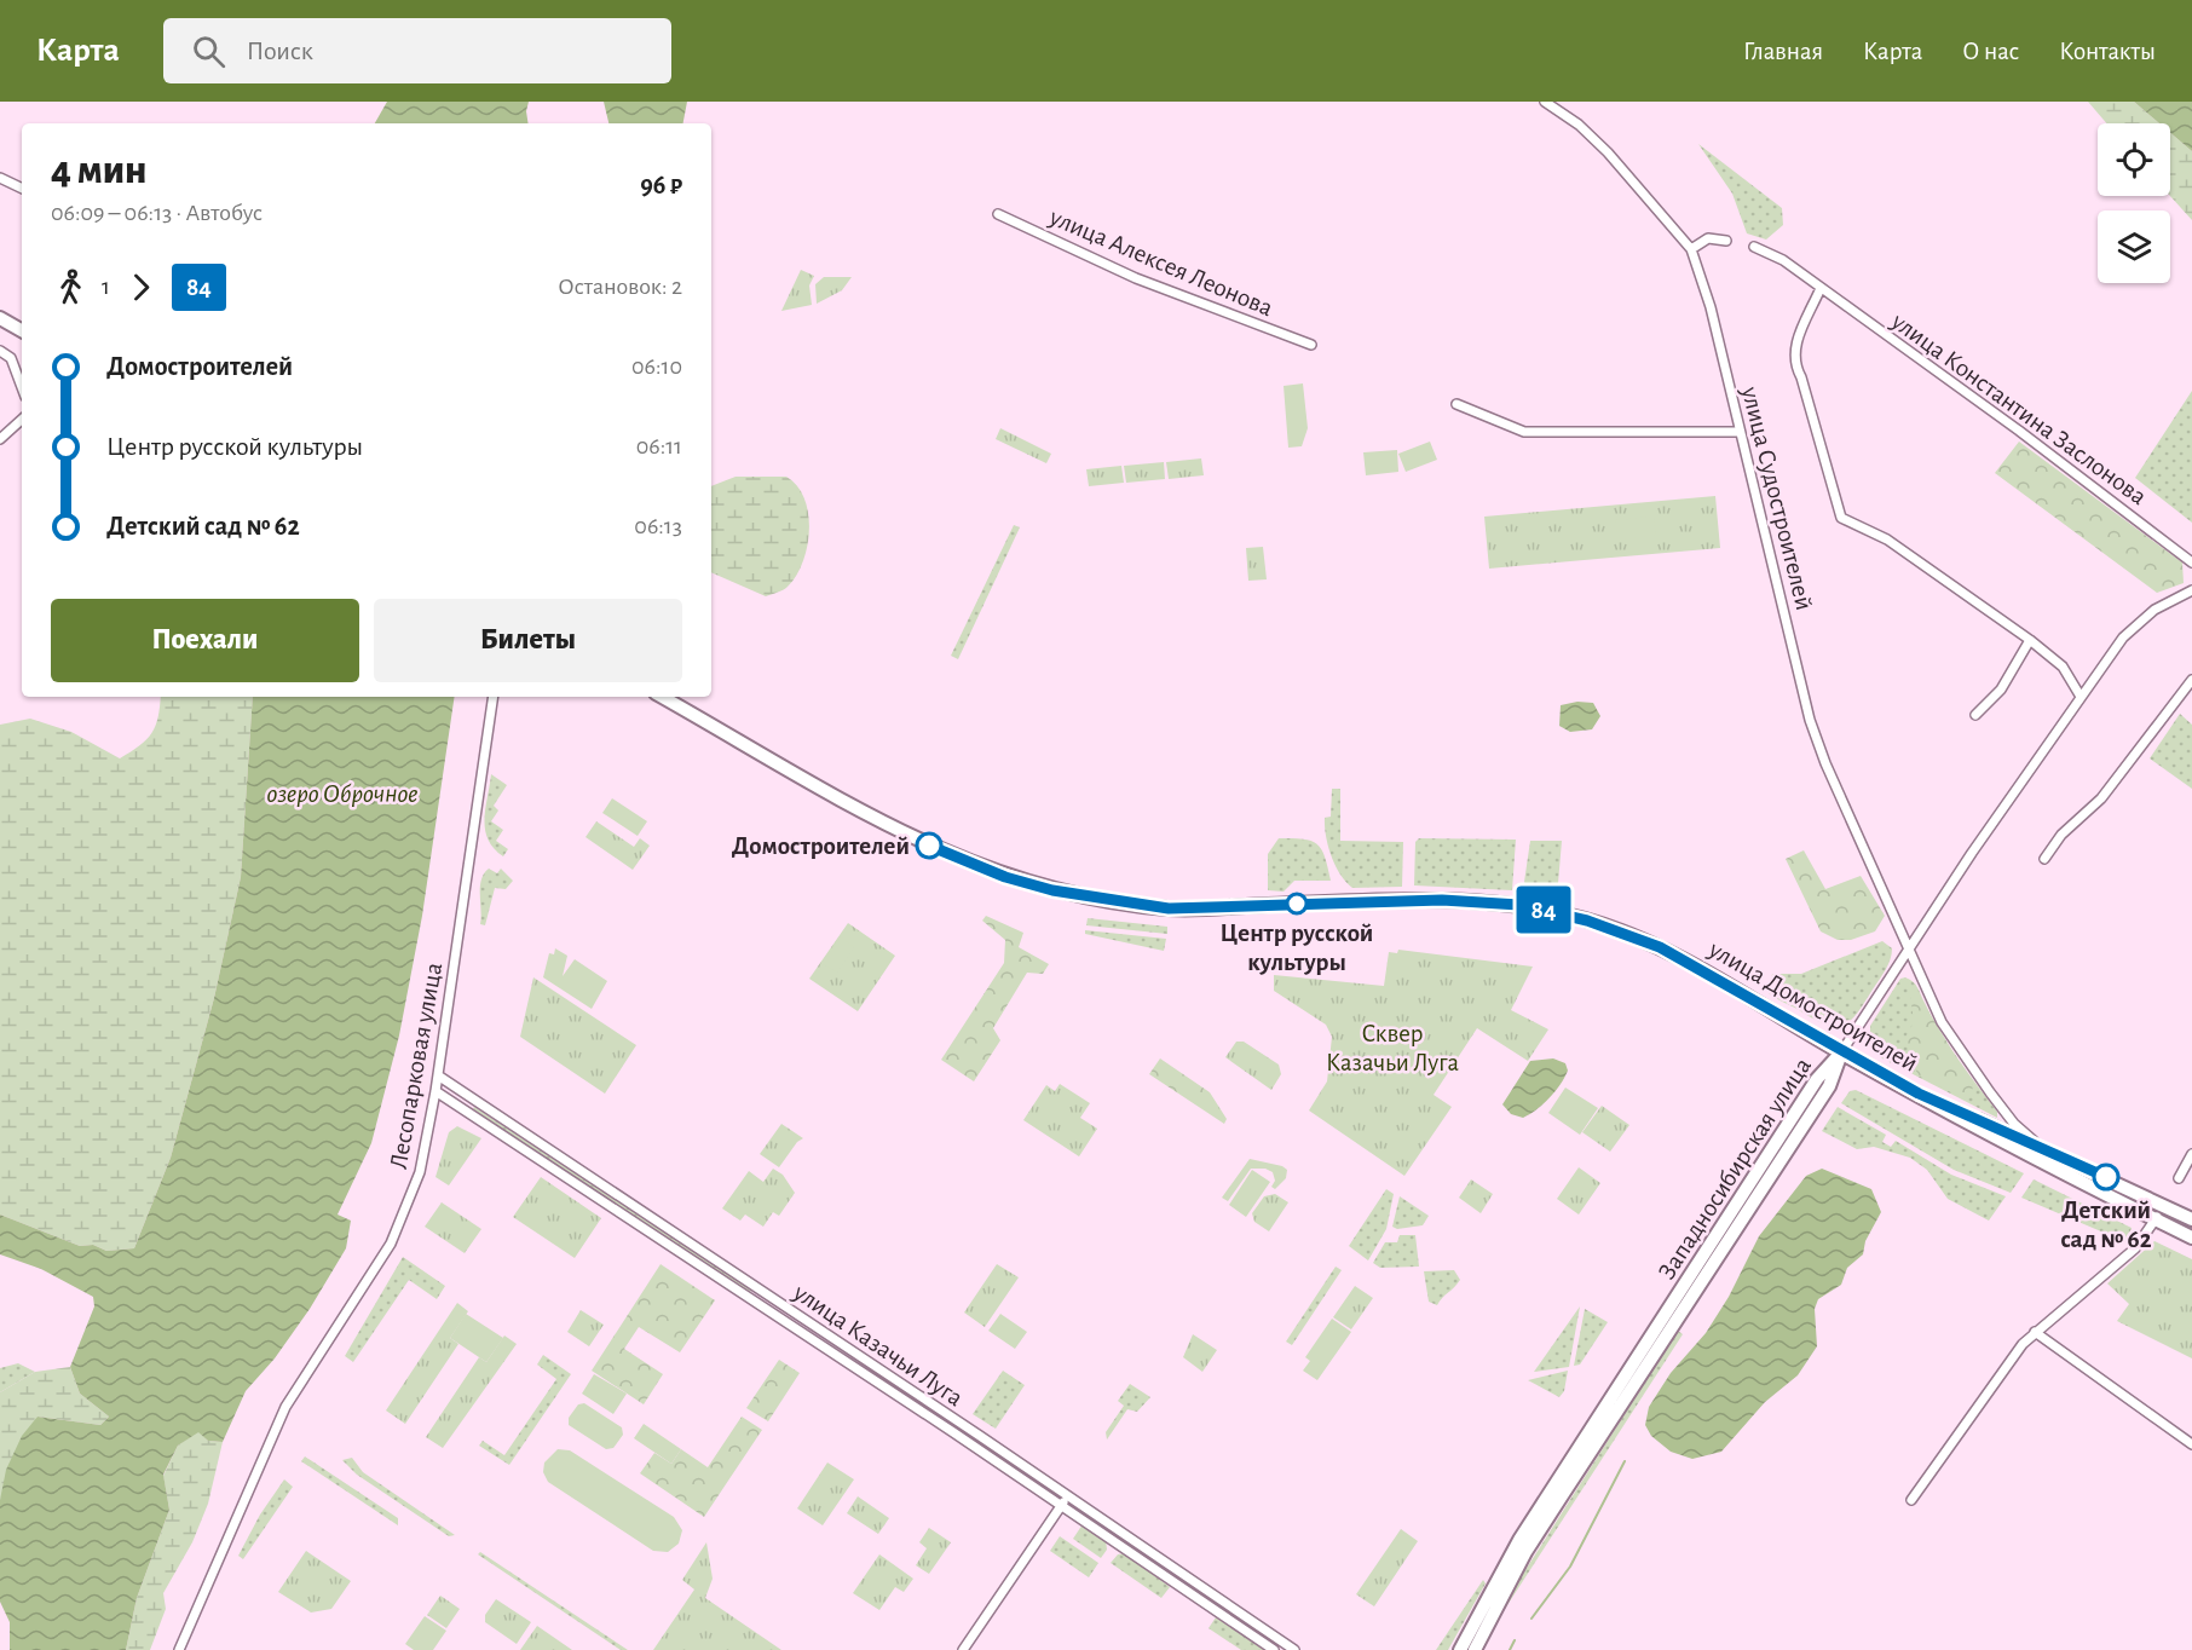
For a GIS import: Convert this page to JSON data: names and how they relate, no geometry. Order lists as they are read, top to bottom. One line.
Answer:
{"streets":{"main road":["улица Домостроителей","Западносибирская улица"],"street":["улица Алексея Леонова","улица Константина Заслонова","улица Судостроителей","Лесопарковая улица","улица Казачьи Луга"]},"crossings":[["улица Судостроителей","улица Домостроителей"],["улица Домостроителей","Западносибирская улица"],["Лесопарковая улица","улица Казачьи Луга"]],"water":["озеро Оброчное"],"parks":["Сквер Казачьи Луга"],"places":["Домостроителей","Центр русской культуры","Детский сад № 62"],"lines":["bus line 84"],"page":{"header":"Карта","search":"Поиск","nav":["Главная","Карта","О нас","Контакты"],"on_map":"84","heading":["4 мин","06:09 – 06:13 · Автобус","96 ₽"],"legs":["1","84","Остановок: 2"],"list":[{"name":"Домостроителей","value":"06:10"},{"name":"Центр русской культуры","value":"06:11"},{"name":"Детский сад № 62","value":"06:13"}],"buttons":["Поехали","Билеты"]}}
